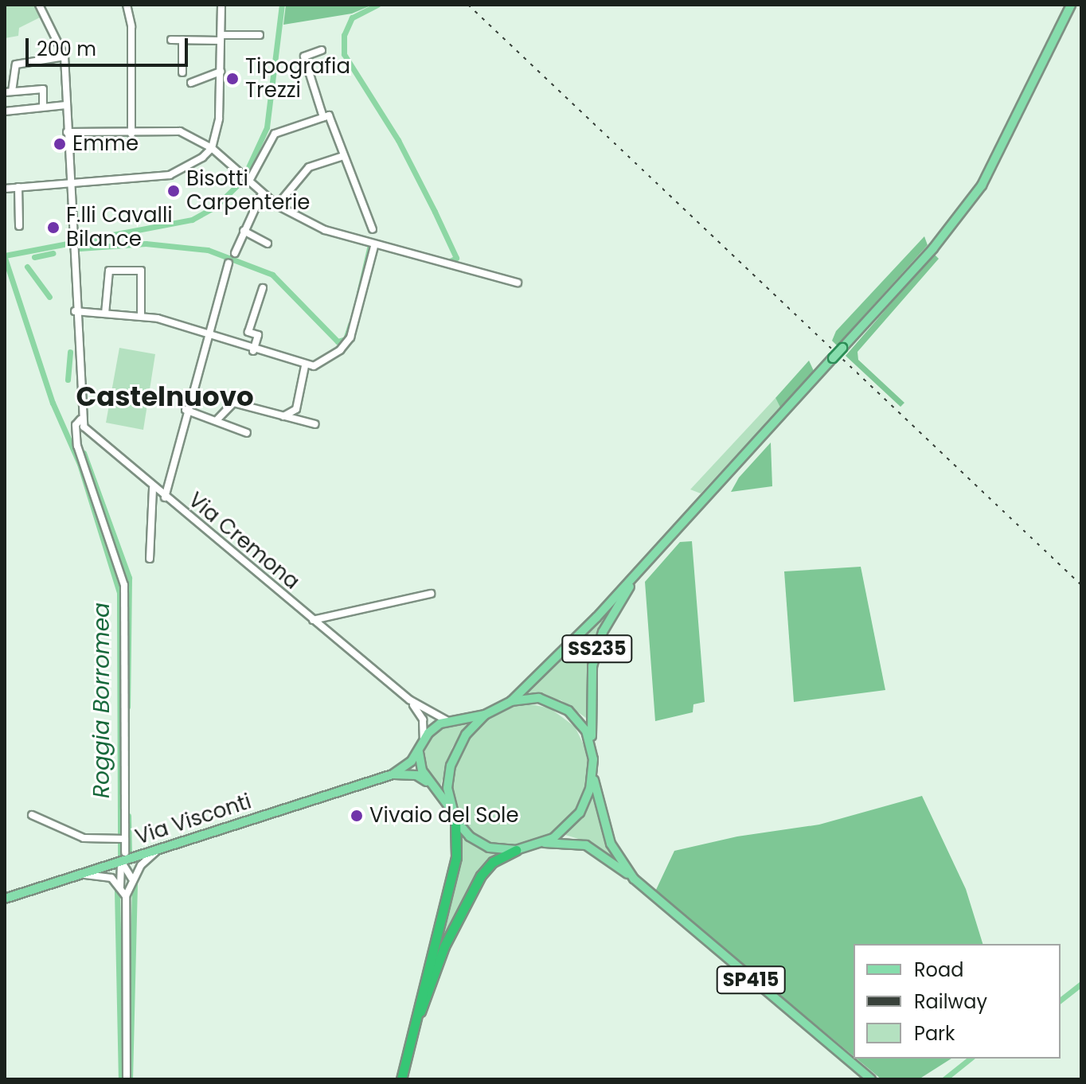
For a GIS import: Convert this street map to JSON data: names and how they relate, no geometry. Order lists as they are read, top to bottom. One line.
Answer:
{"streets":{"highway":["SP415"],"main road":["SS235","Via Visconti"],"street":["Via Cremona"]},"crossings":[["SS235","SP415"]],"districts":["Castelnuovo"],"water":["Roggia Borromea"],"places":["Tipografia Trezzi","Emme","Bisotti Carpenterie","F.lli Cavalli Bilance","Vivaio del Sole"],"legend":["Road","Railway","Park"],"scale_bar":"200 m"}
